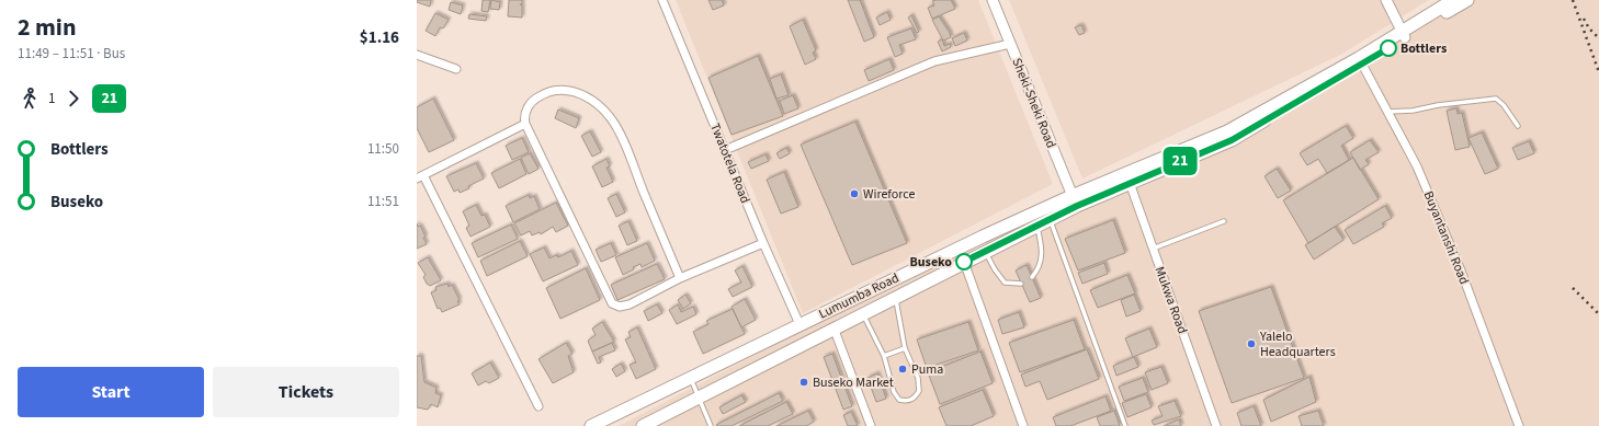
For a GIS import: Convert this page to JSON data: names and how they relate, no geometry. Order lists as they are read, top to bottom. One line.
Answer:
{"streets":{"main road":["Lumumba Road"],"street":["Sheki-Sheki Road","Twatotela Road","Buyantanshi Road","Mukwa Road"]},"crossings":[["Sheki-Sheki Road","Lumumba Road"],["Twatotela Road","Lumumba Road"],["Buyantanshi Road","Lumumba Road"],["Lumumba Road","Mukwa Road"]],"places":["Bottlers","Wireforce","Buseko","Yalelo Headquarters","Puma","Buseko Market"],"lines":["bus line 21"],"page":{"heading":["2 min","11:49 – 11:51 · Bus","$1.16"],"on_map":"21","legs":["1","21"],"list":[{"name":"Bottlers","value":"11:50"},{"name":"Buseko","value":"11:51"}],"buttons":["Start","Tickets"]}}
